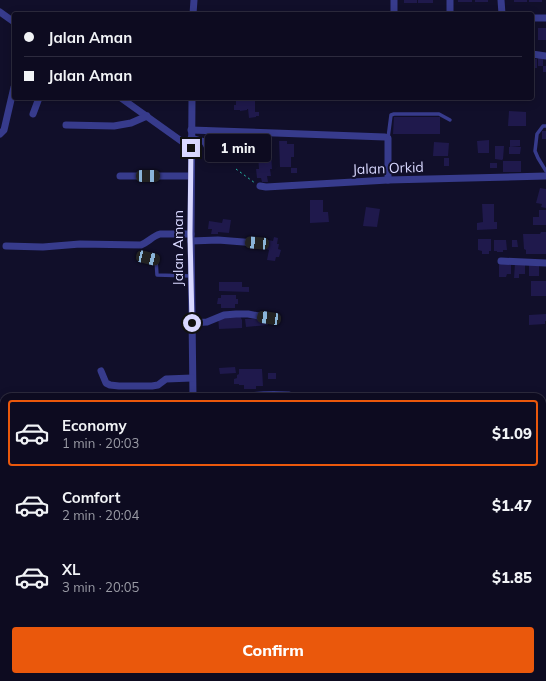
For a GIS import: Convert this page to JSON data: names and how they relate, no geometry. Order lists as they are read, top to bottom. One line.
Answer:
{"streets":{"street":["Jalan Orkid","Jalan Aman"]},"page":{"banner":["Jalan Aman","Jalan Aman"],"bubble":"1 min","list":[{"name":"Economy","note":"1 min · 20:03","value":"$1.09"},{"name":"Comfort","note":"2 min · 20:04","value":"$1.47"},{"name":"XL","note":"3 min · 20:05","value":"$1.85"}],"buttons":"Confirm"}}
